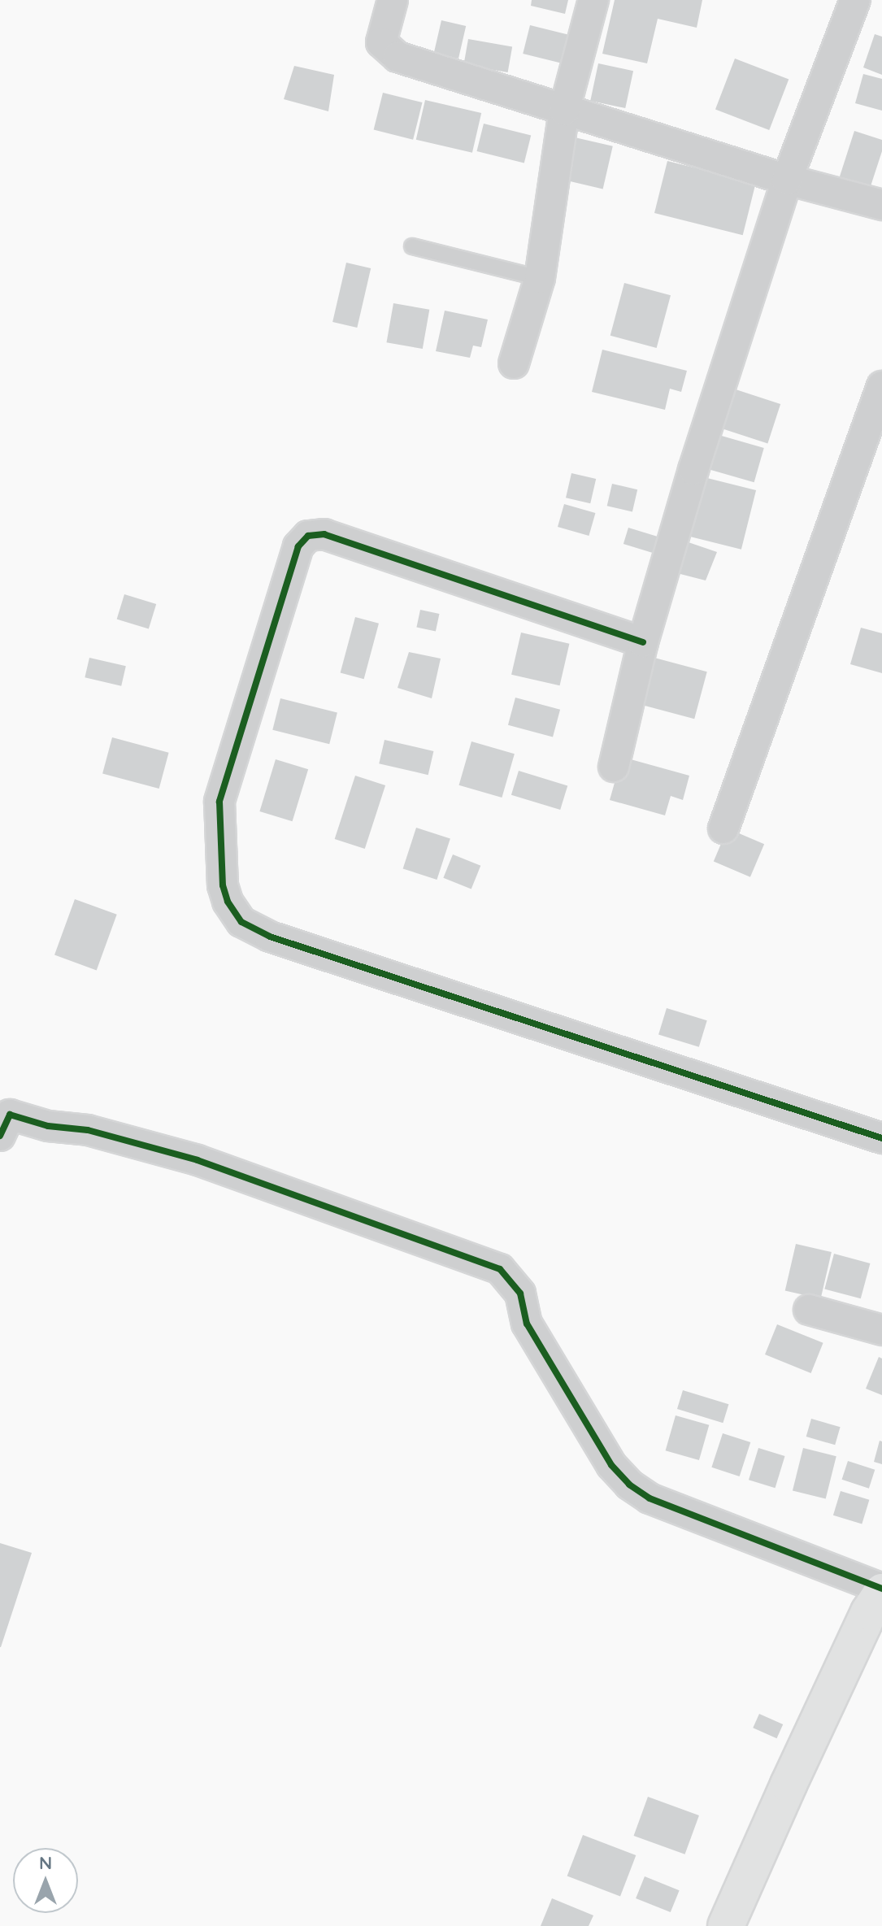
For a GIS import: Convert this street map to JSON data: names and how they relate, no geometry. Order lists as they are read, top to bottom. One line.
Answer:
{"north":"top"}
